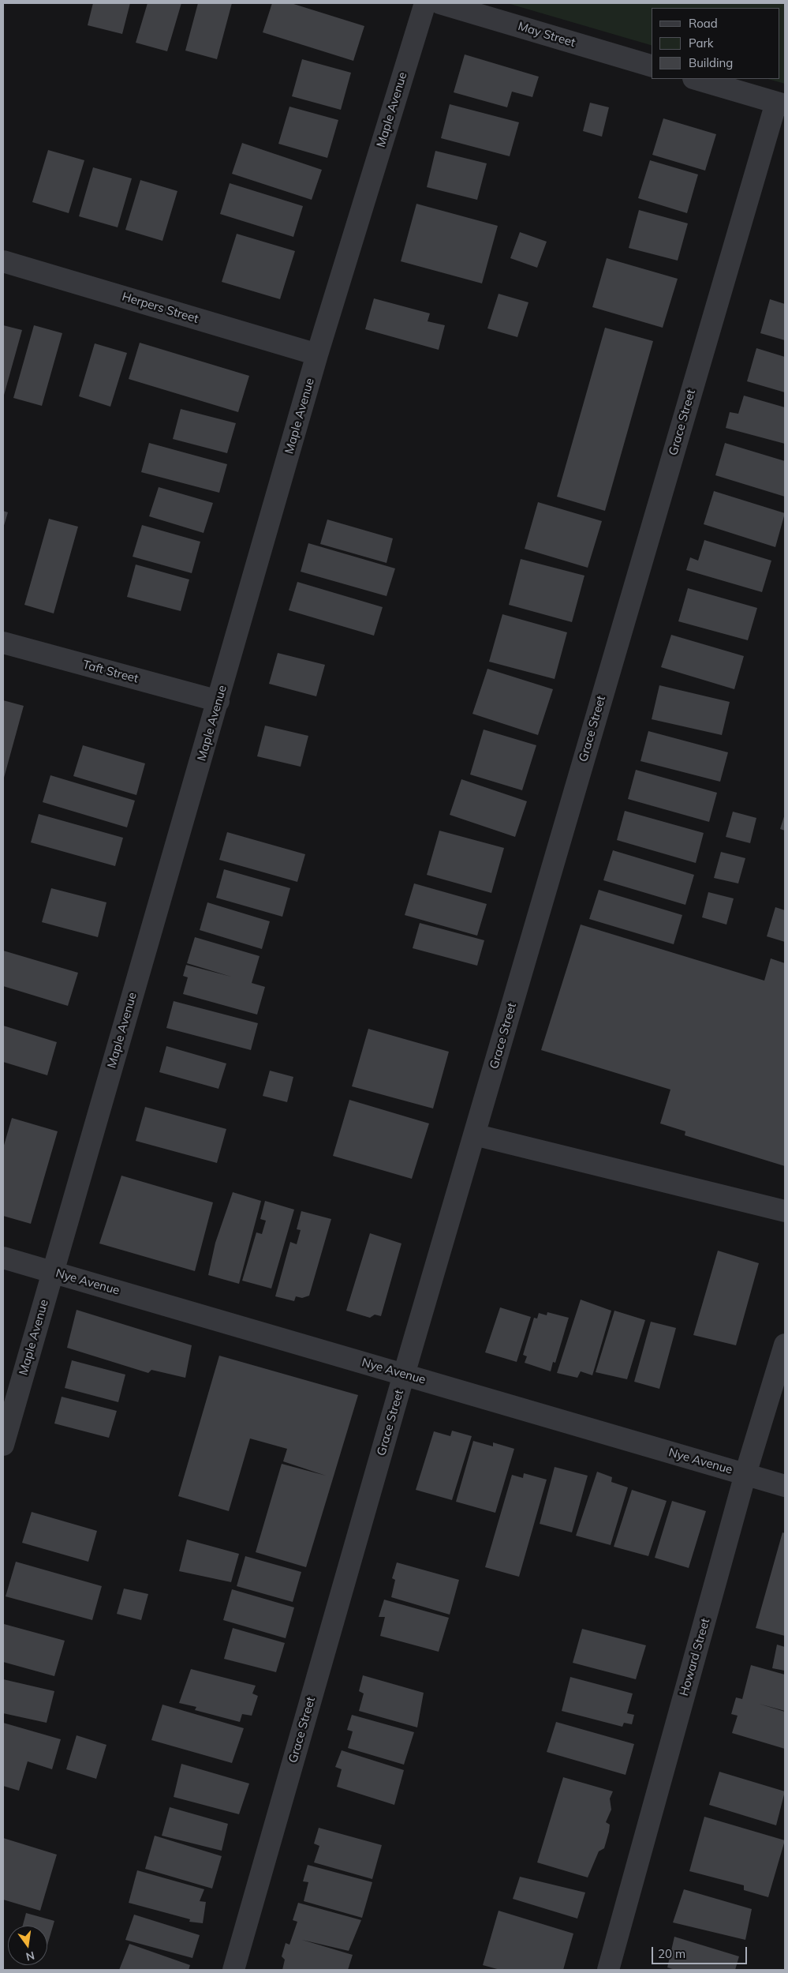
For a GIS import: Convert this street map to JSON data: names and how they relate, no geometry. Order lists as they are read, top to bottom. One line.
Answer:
{"streets":{"street":["May Street","Maple Avenue","Herpers Street","Grace Street","Taft Street","Nye Avenue","Howard Street"]},"crossings":[["Maple Avenue","Herpers Street"],["Maple Avenue","Taft Street"],["Maple Avenue","Nye Avenue"],["Grace Street","Nye Avenue"],["Nye Avenue","Howard Street"]],"legend":["Road","Park","Building"],"scale_bar":"20 m","north":"bottom"}
